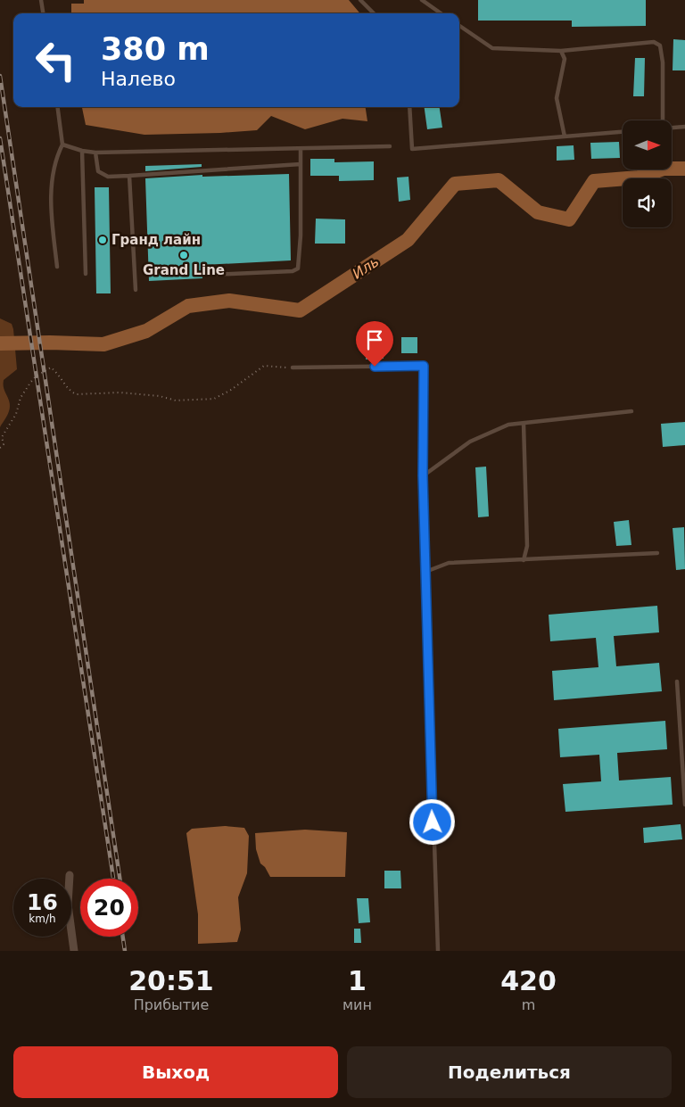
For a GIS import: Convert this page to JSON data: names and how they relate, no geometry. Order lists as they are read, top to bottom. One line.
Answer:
{"water":["Иль"],"places":["Гранд лайн","Grand Line"],"north":"right","page":{"turn":["380 m","Налево"],"speed":"16 km/h","limit":"20","eta":["20:51","Прибытие","1","мин","420","m"],"buttons":["Выход","Поделиться"]}}
